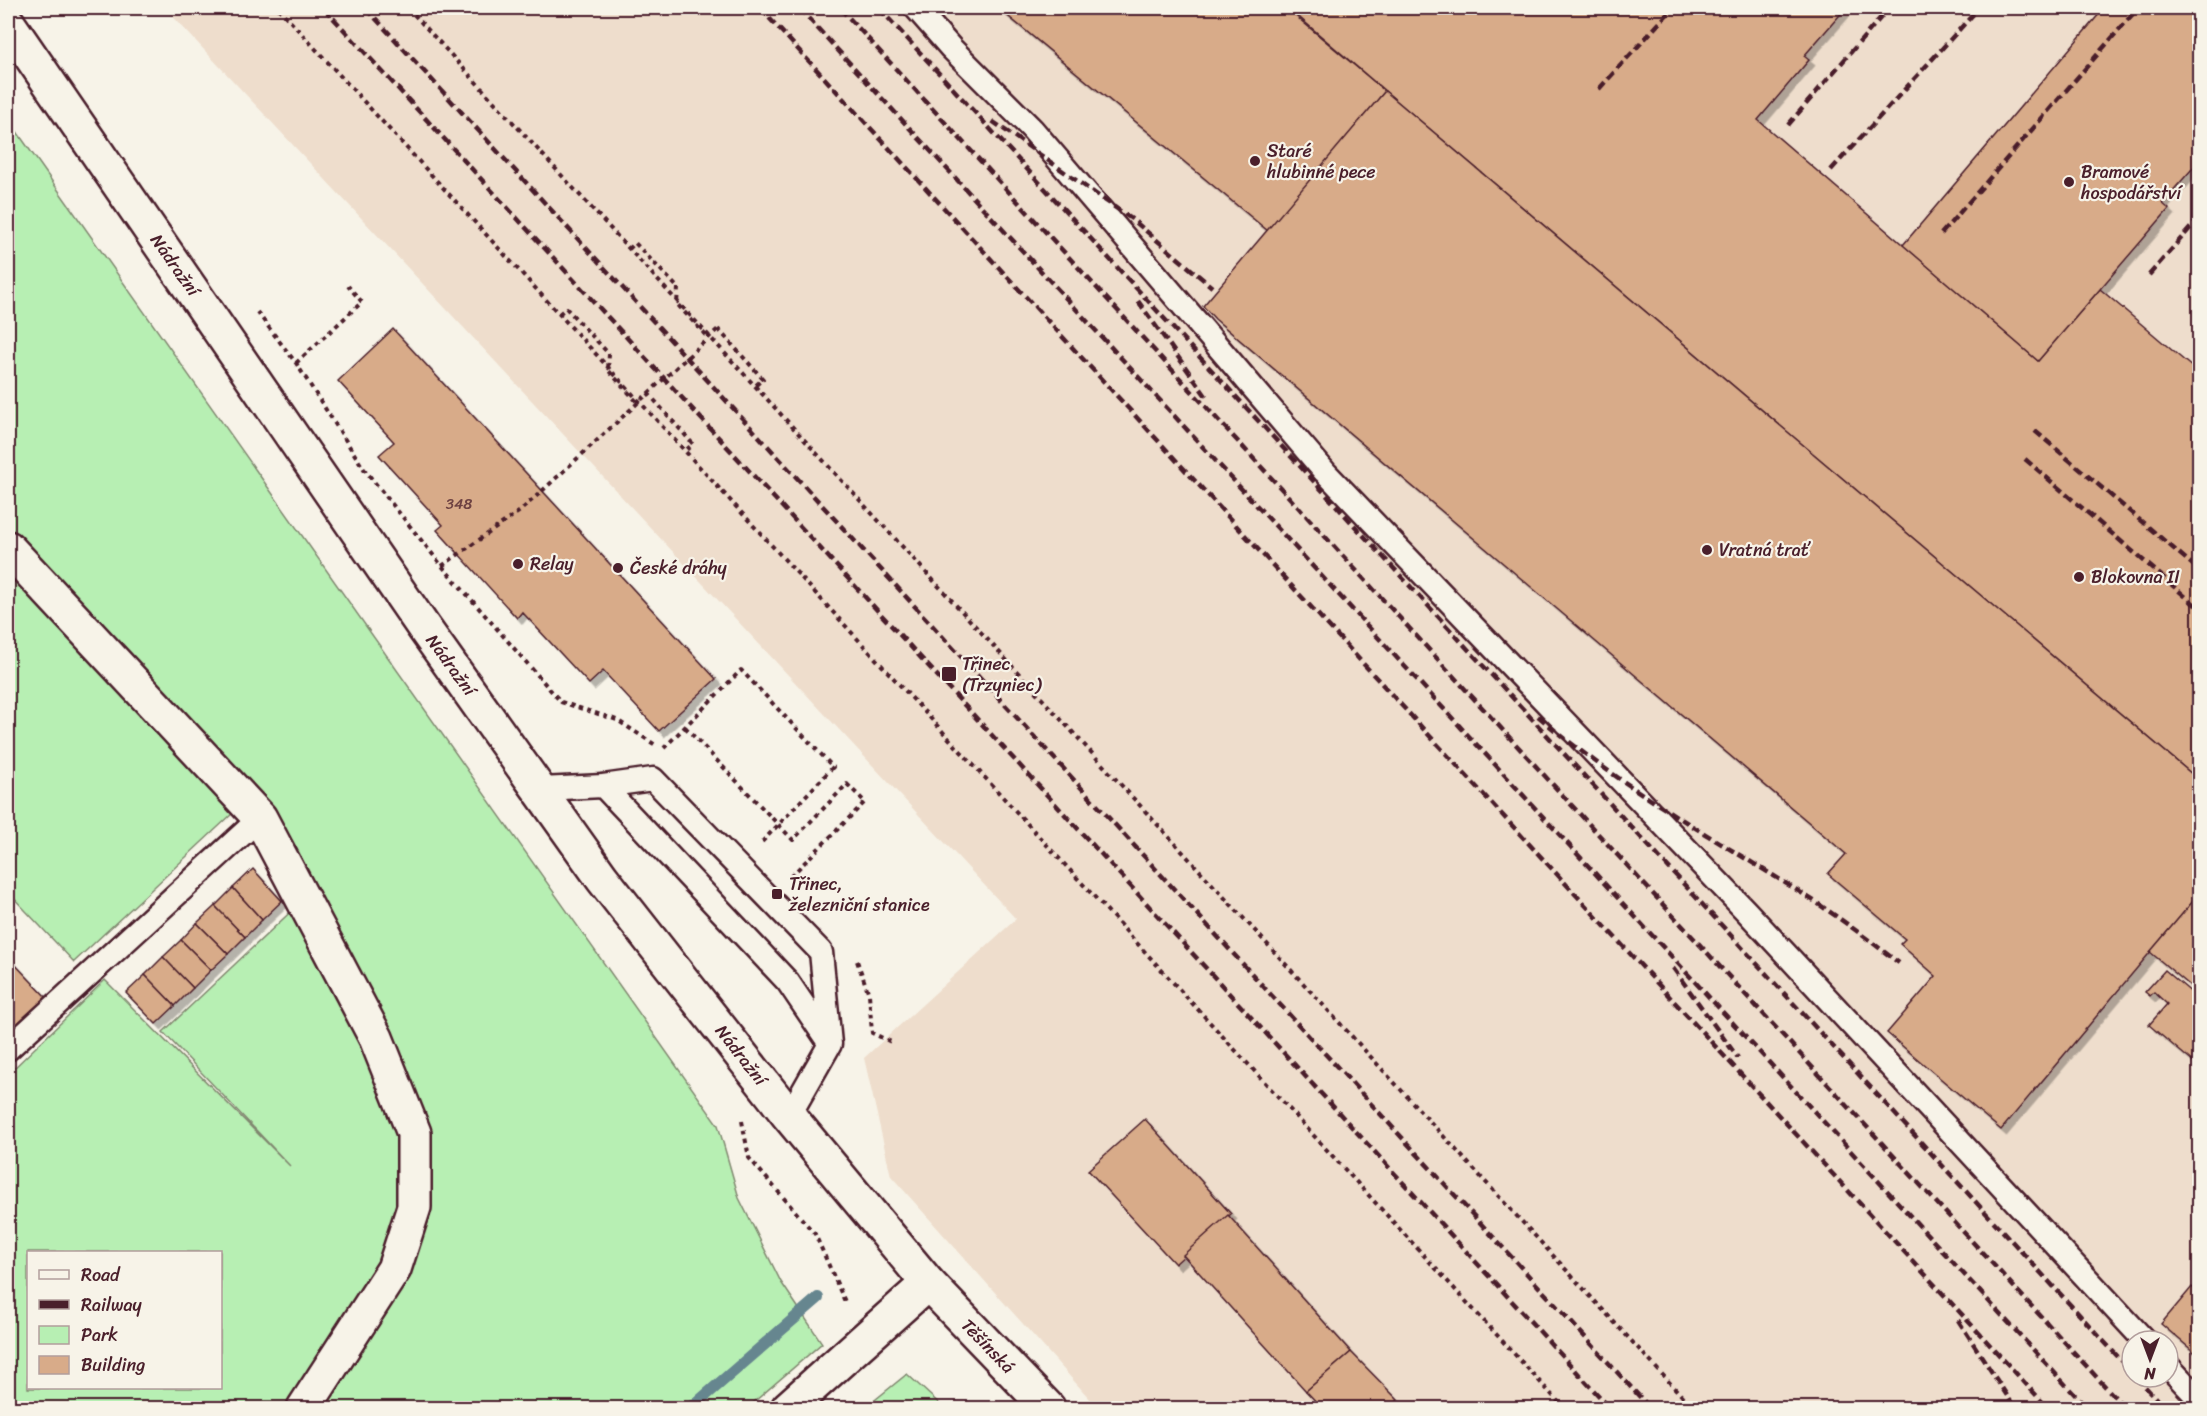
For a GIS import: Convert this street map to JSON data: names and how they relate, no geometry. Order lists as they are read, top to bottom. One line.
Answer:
{"streets":{"main road":["Nádražní","Těšínská"]},"crossings":[["Nádražní","Těšínská"]],"places":{"other":["Staré hlubinné pece","Bramové hospodářství","Vratná trať","Relay","České dráhy","Blokovna II"],"transit":["Třinec (Trzyniec)","Třinec, železniční stanice"]},"house_numbers":["348"],"legend":["Road","Railway","Park","Building"],"north":"bottom"}
